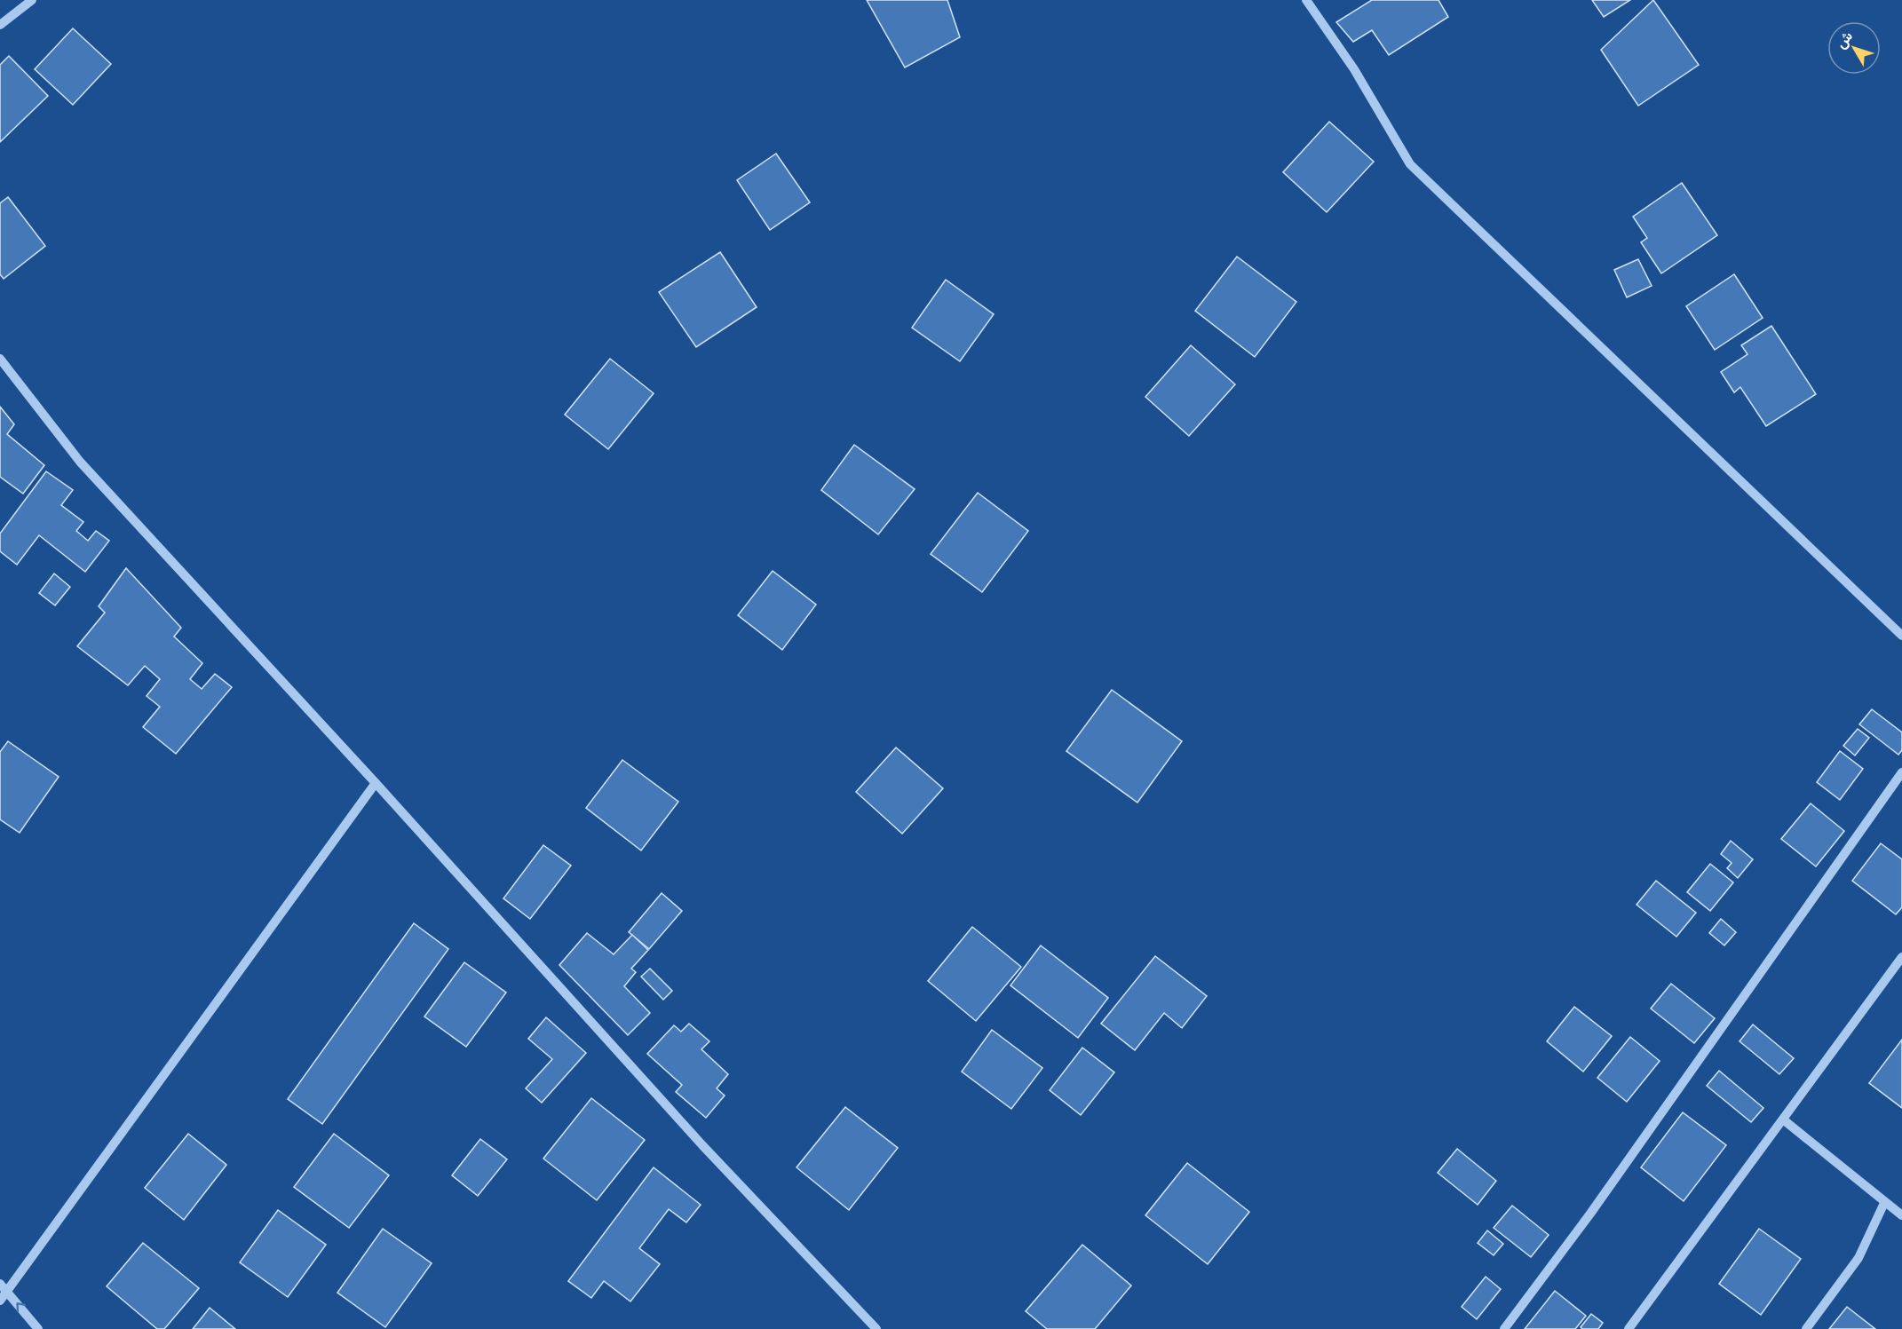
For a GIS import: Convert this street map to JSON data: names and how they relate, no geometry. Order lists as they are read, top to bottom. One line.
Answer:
{"north":"top left"}
